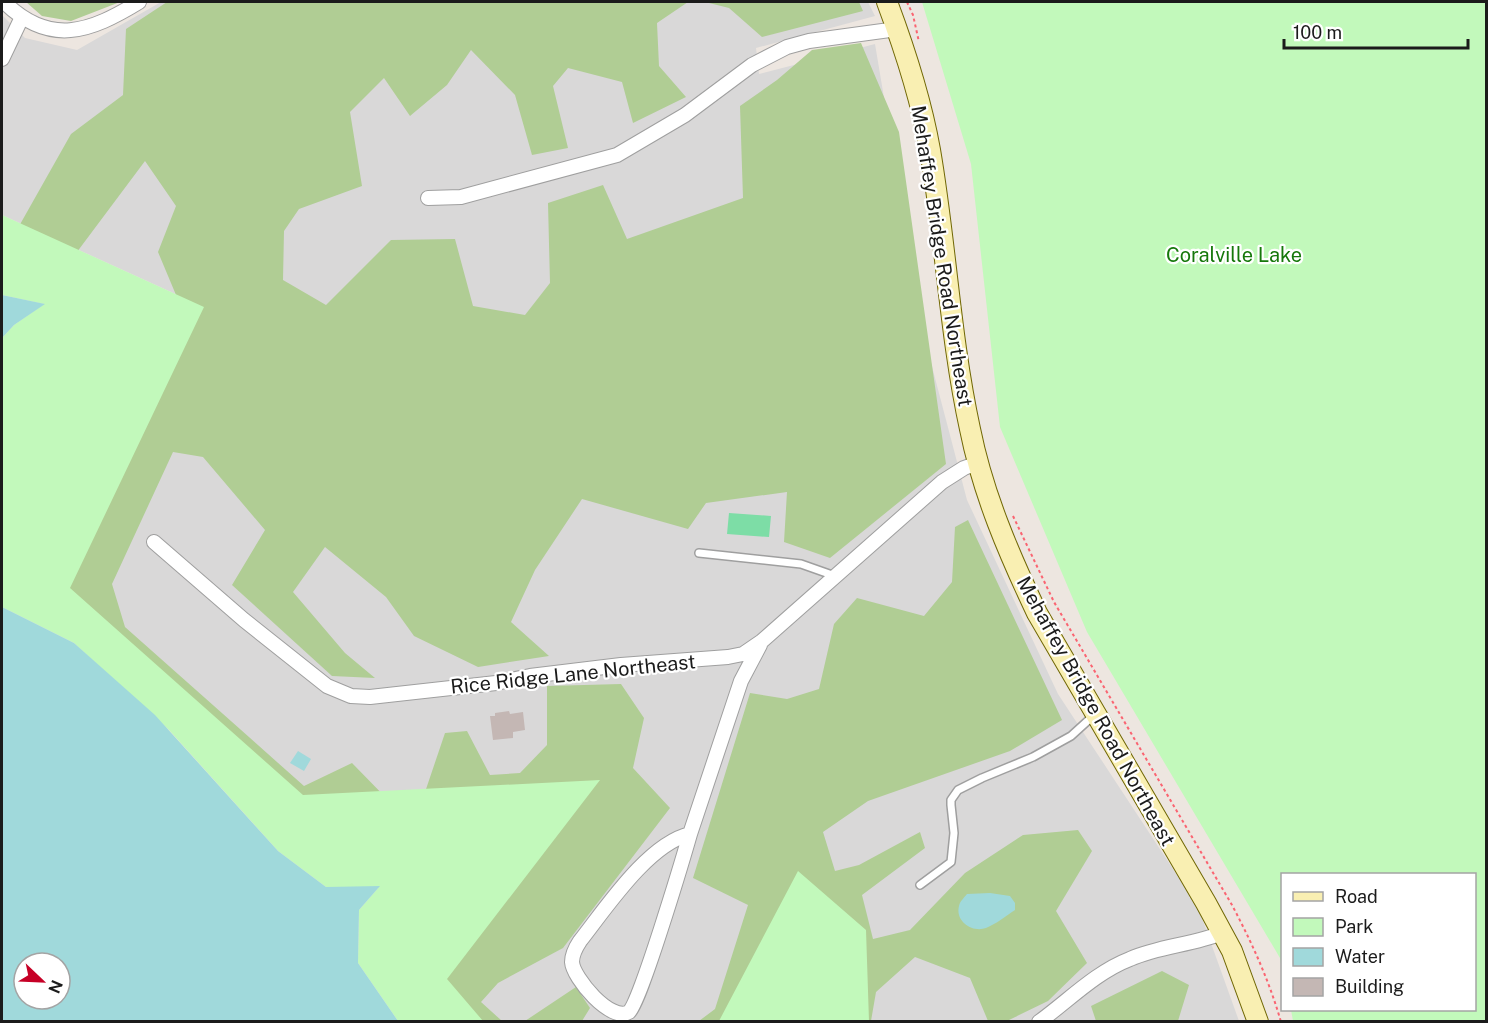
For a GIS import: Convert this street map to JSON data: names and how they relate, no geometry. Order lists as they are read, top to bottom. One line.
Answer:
{"streets":{"main road":["Mehaffey Bridge Road Northeast"],"street":["Rice Ridge Lane Northeast"]},"crossings":[["Mehaffey Bridge Road Northeast","Rice Ridge Lane Northeast"]],"parks":["Coralville Lake"],"legend":["Road","Park","Water","Building"],"scale_bar":"100 m","north":"bottom right"}
